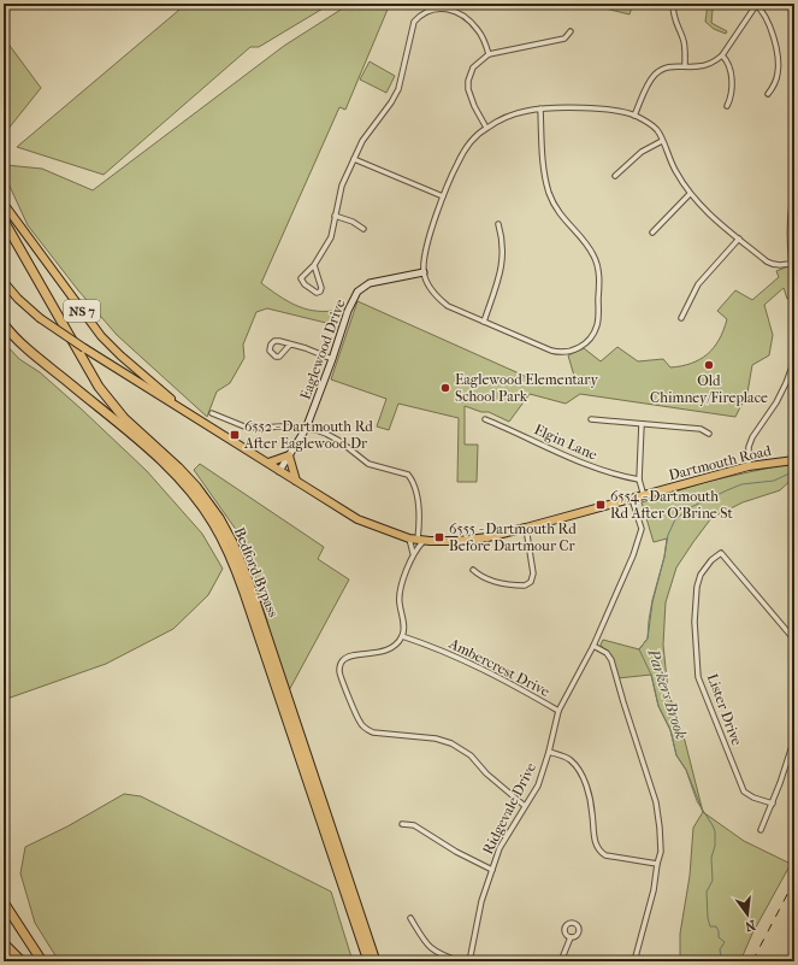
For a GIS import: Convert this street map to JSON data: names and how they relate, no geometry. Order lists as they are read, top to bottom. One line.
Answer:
{"streets":{"highway":["Bedford Bypass"],"main road":["NS 7","Dartmouth Road"],"street":["Eaglewood Drive","Elgin Lane","Ambercrest Drive","Lister Drive","Ridgevale Drive"]},"crossings":[["Eaglewood Drive","Dartmouth Road"],["Dartmouth Road","Ridgevale Drive"],["Ambercrest Drive","Ridgevale Drive"]],"water":["Parkers Brook"],"places":{"other":["Old Chimney/Fireplace","Eaglewood Elementary School Park"],"transit":["6552 - Dartmouth Rd After Eaglewood Dr","6554 - Dartmouth Rd After O'Brine St","6555 - Dartmouth Rd Before Dartmour Cr"]},"north":"bottom"}
